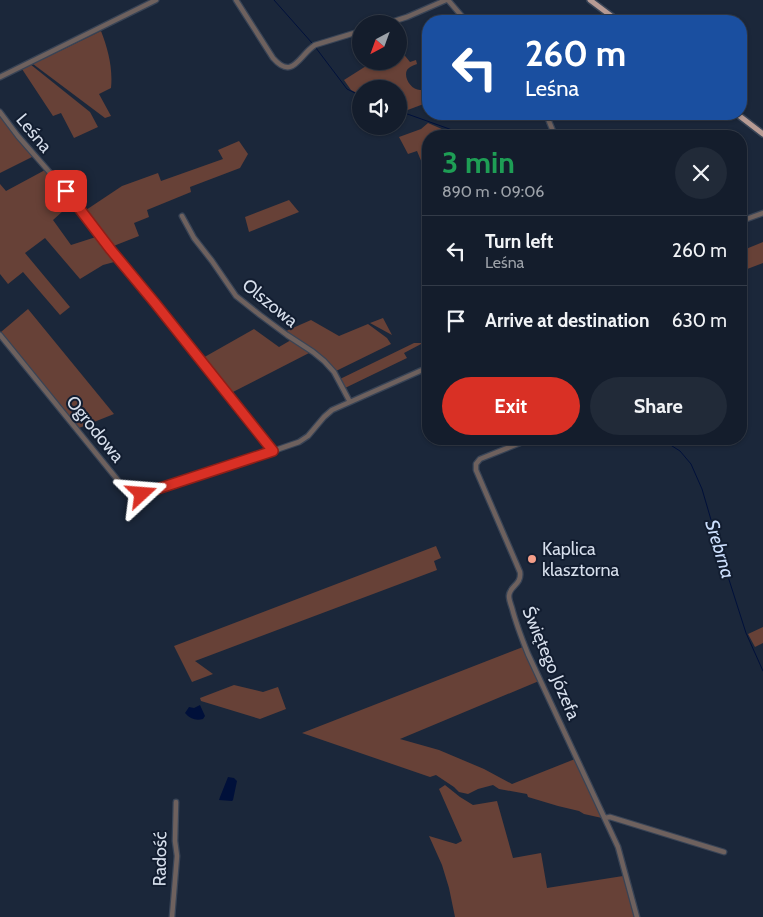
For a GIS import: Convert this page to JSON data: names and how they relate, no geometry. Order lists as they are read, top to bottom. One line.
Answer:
{"streets":{"street":["Leśna","Olszowa","Ogrodowa","Świętego Józefa","Radość"]},"crossings":[["Leśna","Ogrodowa"],["Olszowa","Ogrodowa"]],"water":["Srebrna"],"places":["Kaplica klasztorna"],"north":"bottom left","page":{"turn":["260 m","Leśna"],"heading":["3 min","890 m · 09:06"],"list":[{"name":"Turn left","note":"Leśna","value":"260 m"},{"name":"Arrive at destination","value":"630 m"}],"buttons":["Exit","Share"]}}
